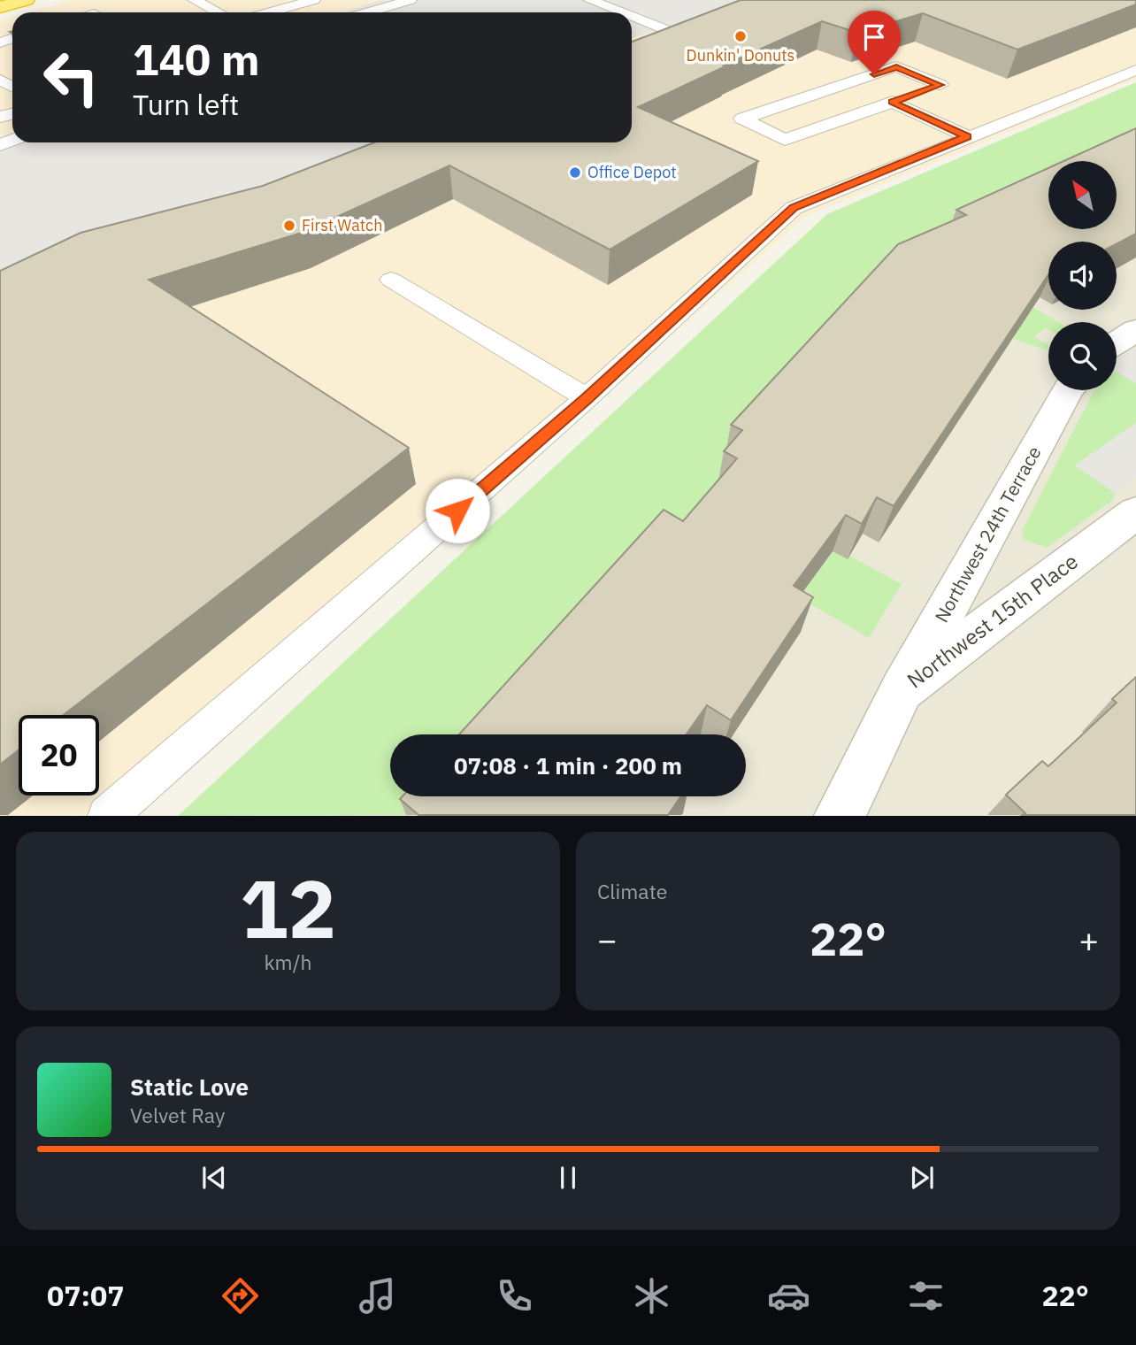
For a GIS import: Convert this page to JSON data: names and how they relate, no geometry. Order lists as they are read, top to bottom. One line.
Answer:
{"streets":{"street":["Northwest 24th Terrace","Northwest 15th Place"]},"crossings":[["Northwest 24th Terrace","Northwest 15th Place"]],"places":["Dunkin' Donuts","Office Depot","First Watch"],"north":"top left","page":{"turn":["140 m","Turn left"],"limit":"20","trip":"07:08 · 1 min · 200 m","tile":[["12","km/h"],"Climate"],"heat":["−","22°","+"],"song":["Static Love","Velvet Ray"],"tabs":["07:07","22°"]}}
